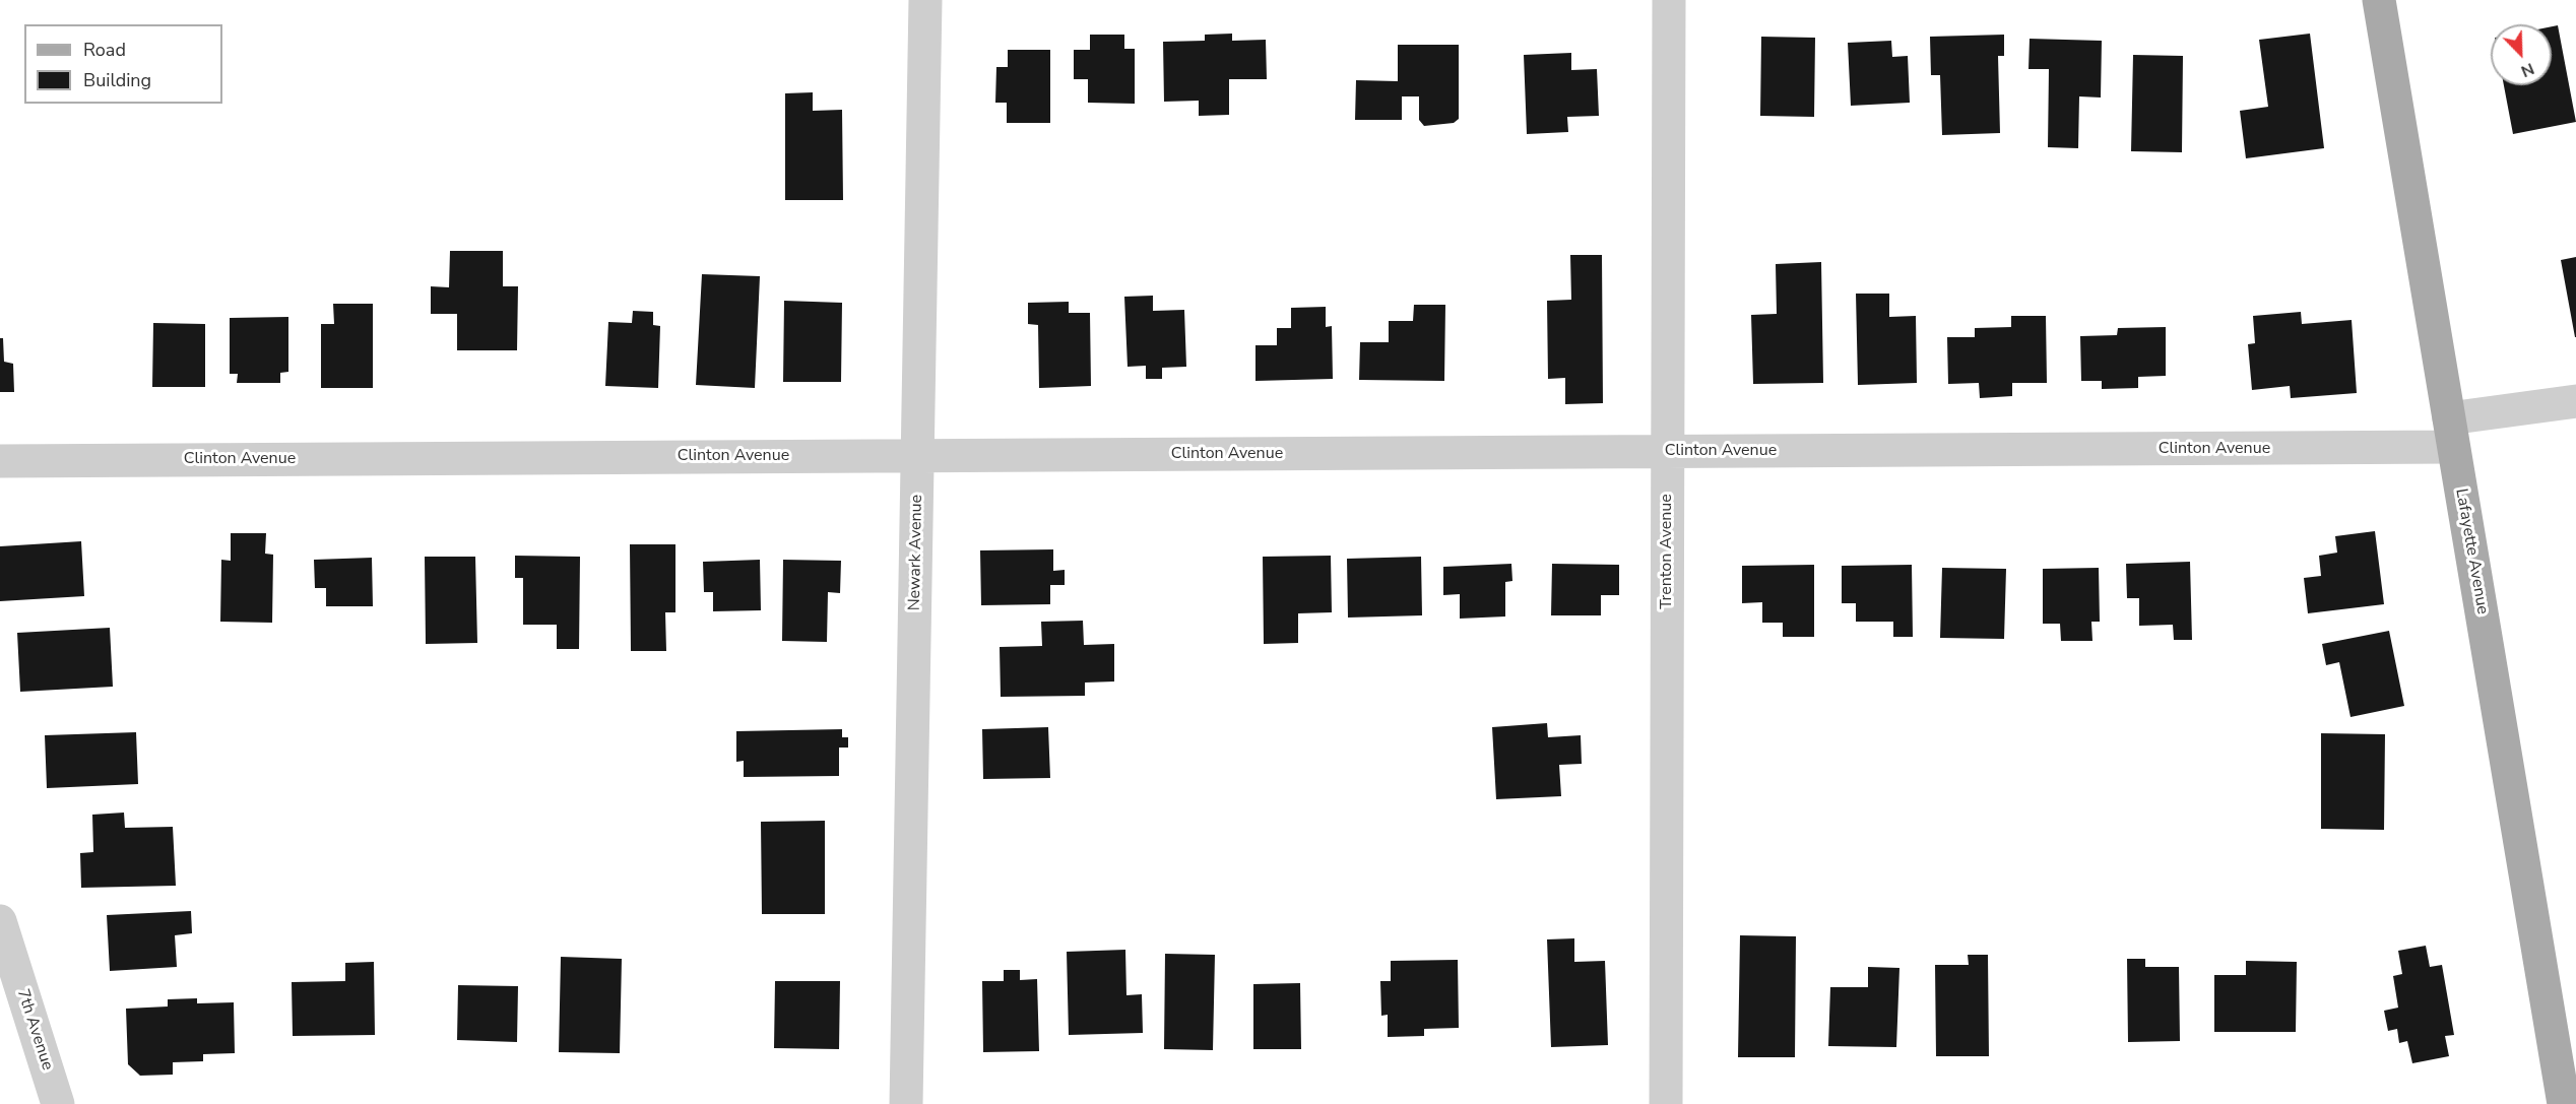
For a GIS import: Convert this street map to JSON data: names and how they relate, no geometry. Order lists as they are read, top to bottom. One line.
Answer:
{"streets":{"main road":["Lafayette Avenue"],"street":["Clinton Avenue","Trenton Avenue","Newark Avenue","7th Avenue"]},"crossings":[["Clinton Avenue","Trenton Avenue"],["Clinton Avenue","Lafayette Avenue"],["Clinton Avenue","Newark Avenue"]],"legend":["Road","Building"],"north":"bottom right"}
